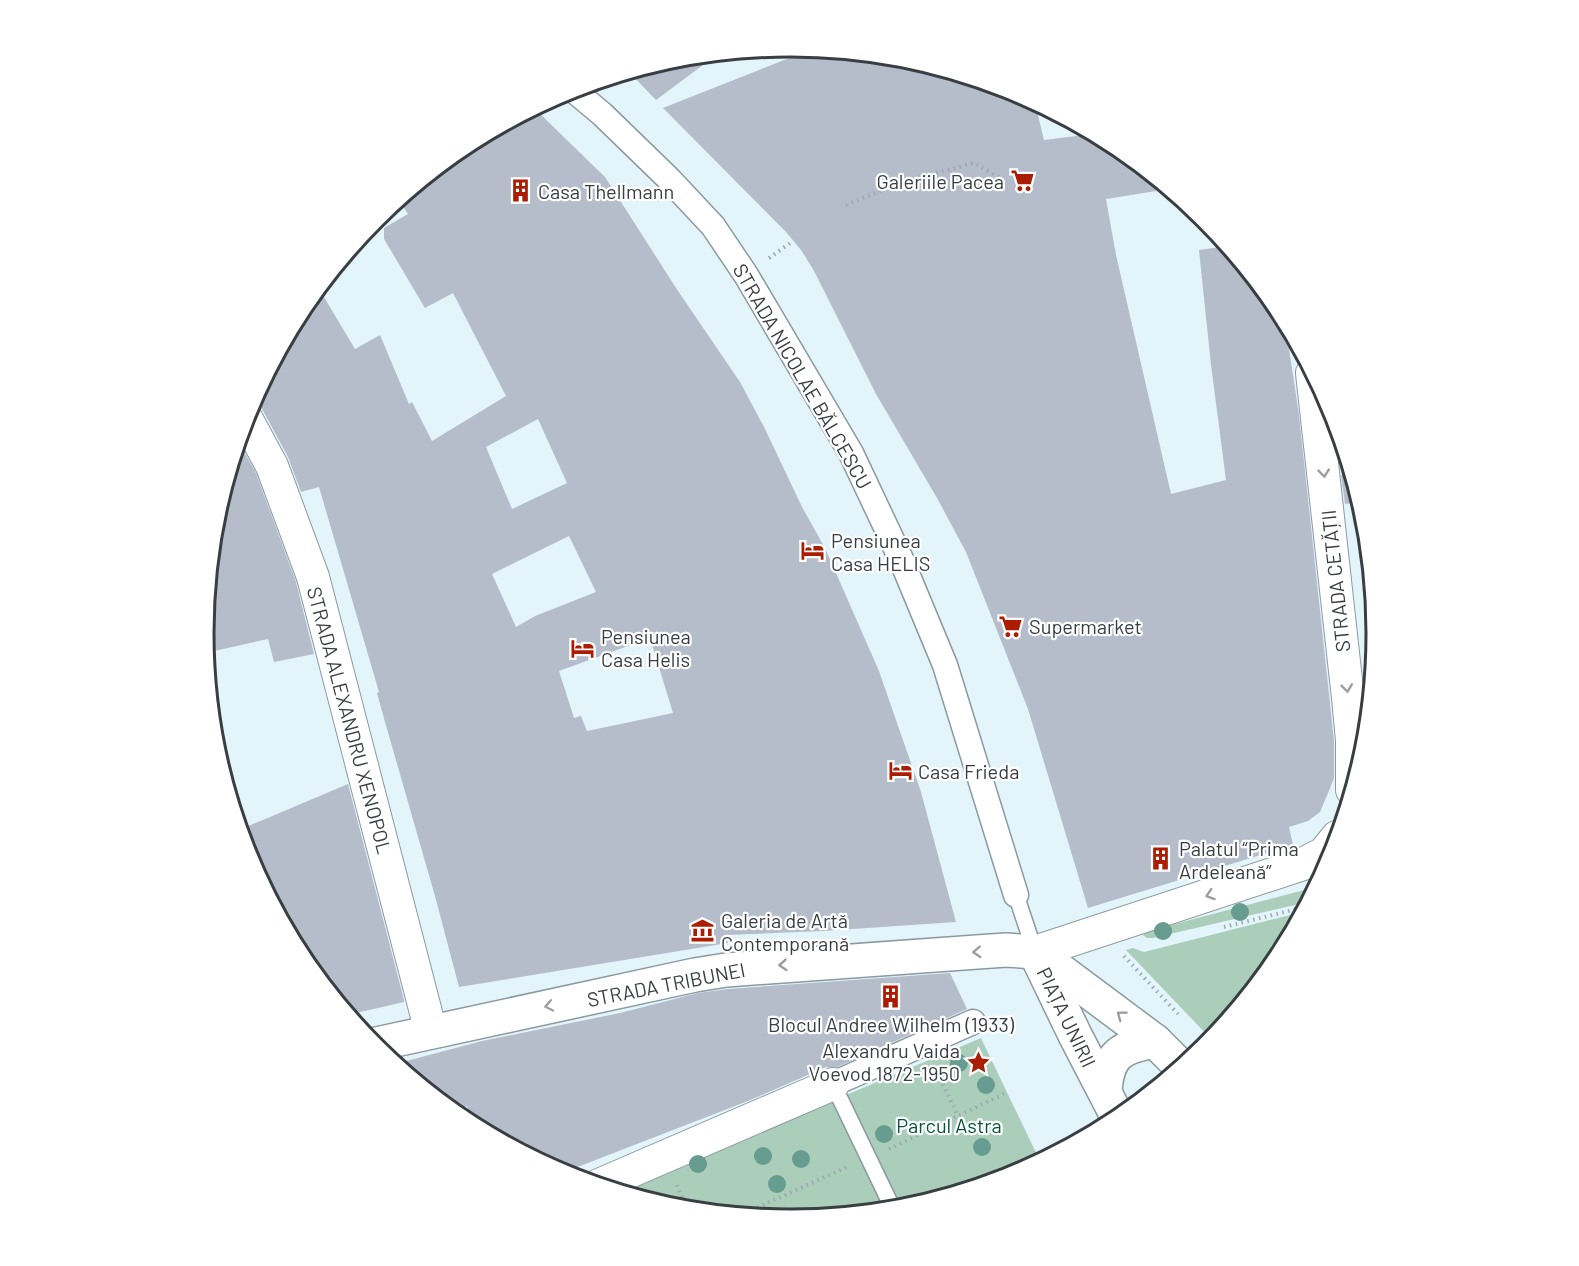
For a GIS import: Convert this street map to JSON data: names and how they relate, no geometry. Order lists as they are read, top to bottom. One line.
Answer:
{"streets":{"street":["STRADA NICOLAE BĂLCESCU","STRADA CETĂȚII","STRADA ALEXANDRU XENOPOL","STRADA TRIBUNEI","PIAȚA UNIRII"]},"crossings":[["STRADA NICOLAE BĂLCESCU","STRADA TRIBUNEI"],["STRADA NICOLAE BĂLCESCU","PIAȚA UNIRII"],["STRADA ALEXANDRU XENOPOL","STRADA TRIBUNEI"],["STRADA TRIBUNEI","PIAȚA UNIRII"]],"one_way":["STRADA CETĂȚII","PIAȚA UNIRII"],"parks":["Parcul Astra"],"places":{"supermarket":["Galeriile Pacea","Supermarket"],"building":["Casa Thellmann","Palatul “Prima Ardeleană”","Blocul Andree Wilhelm (1933)"],"hotel":["Pensiunea Casa HELIS","Pensiunea Casa Helis","Casa Frieda"],"museum":["Galeria de Artă Contemporană"],"place":["Alexandru Vaida Voevod 1872-1950"]}}
